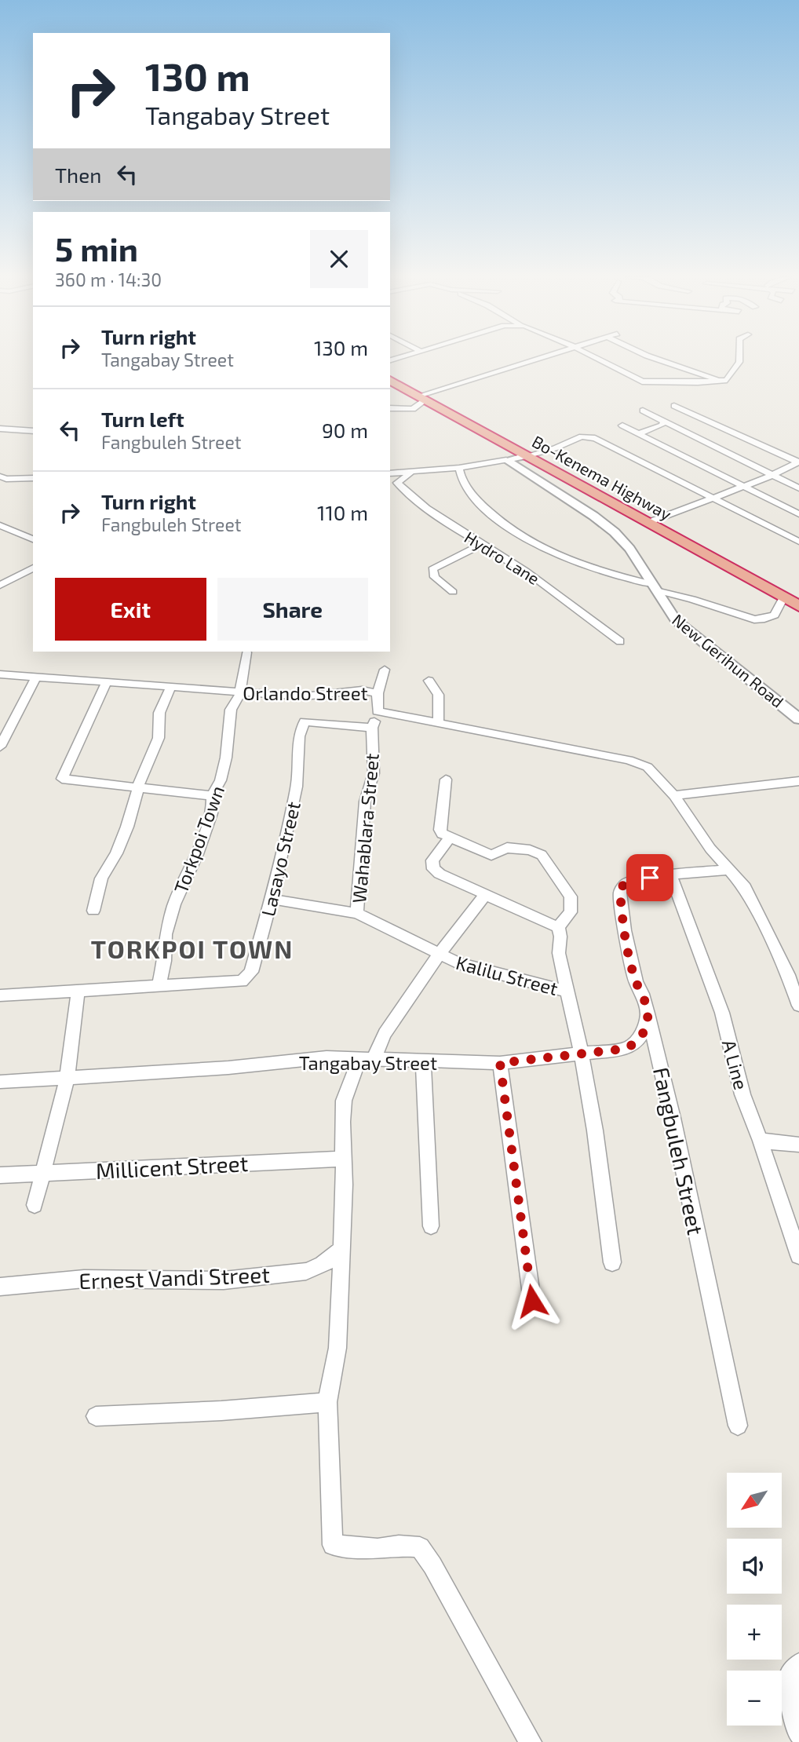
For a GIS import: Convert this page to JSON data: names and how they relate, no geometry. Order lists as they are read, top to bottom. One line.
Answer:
{"streets":{"highway":["Bo-Kenema Highway"],"street":["Hydro Lane","New Gerihun Road","Orlando Street","Wahablara Street","Torkpoi Town","Lasayo Street","Kalilu Street","Tangabay Street","A Line","Fangbuleh Street","Millicent Street","Ernest Vandi Street"]},"crossings":[["Orlando Street","Wahablara Street"],["Orlando Street","Torkpoi Town"],["Orlando Street","Lasayo Street"],["Orlando Street","Fangbuleh Street"],["Wahablara Street","Kalilu Street"],["Torkpoi Town","Lasayo Street"],["Lasayo Street","Kalilu Street"],["Tangabay Street","Fangbuleh Street"],["A Line","Fangbuleh Street"]],"districts":["TORKPOI TOWN"],"north":"bottom left","page":{"turn":["130 m","Tangabay Street"],"then":"Then","heading":["5 min","360 m · 14:30"],"list":[{"name":"Turn right","note":"Tangabay Street","value":"130 m"},{"name":"Turn left","note":"Fangbuleh Street","value":"90 m"},{"name":"Turn right","note":"Fangbuleh Street","value":"110 m"}],"buttons":["Exit","Share"],"map_buttons":["+","−"]}}
